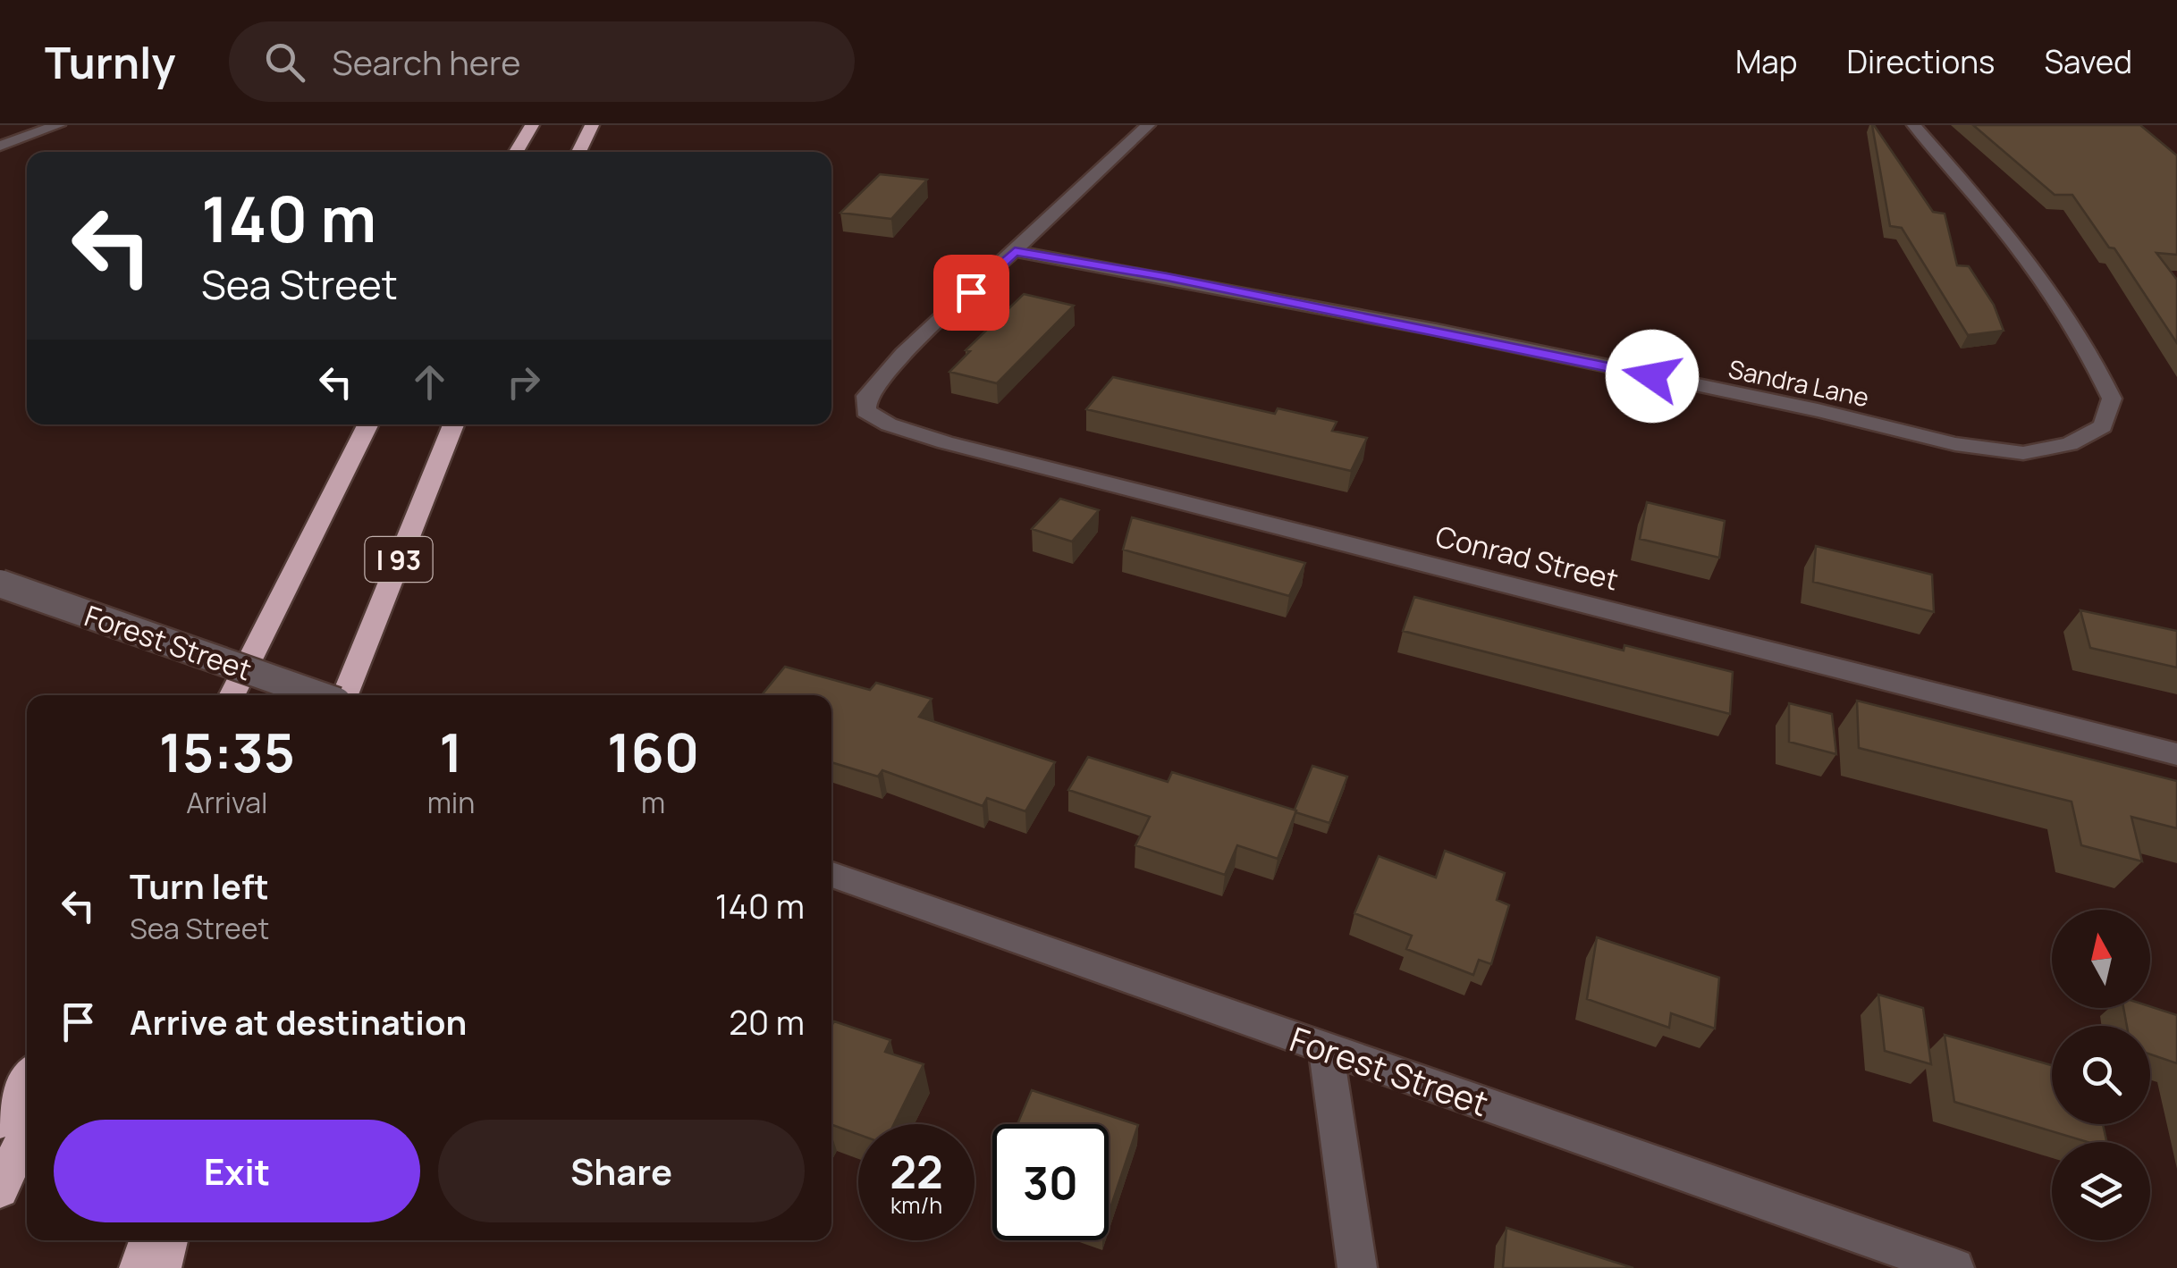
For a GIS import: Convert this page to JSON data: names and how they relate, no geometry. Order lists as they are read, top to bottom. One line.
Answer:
{"streets":{"highway":["I 93"],"street":["Sandra Lane","Conrad Street","Forest Street"]},"crossings":[["Sandra Lane","Conrad Street"]],"north":"top","page":{"header":"Turnly","search":"Search here","nav":["Map","Directions","Saved"],"turn":["140 m","Sea Street"],"eta":["15:35","Arrival","1","min","160","m"],"list":[{"name":"Turn left","note":"Sea Street","value":"140 m"},{"name":"Arrive at destination","value":"20 m"}],"buttons":["Exit","Share"],"speed":"22 km/h","limit":"30"}}
